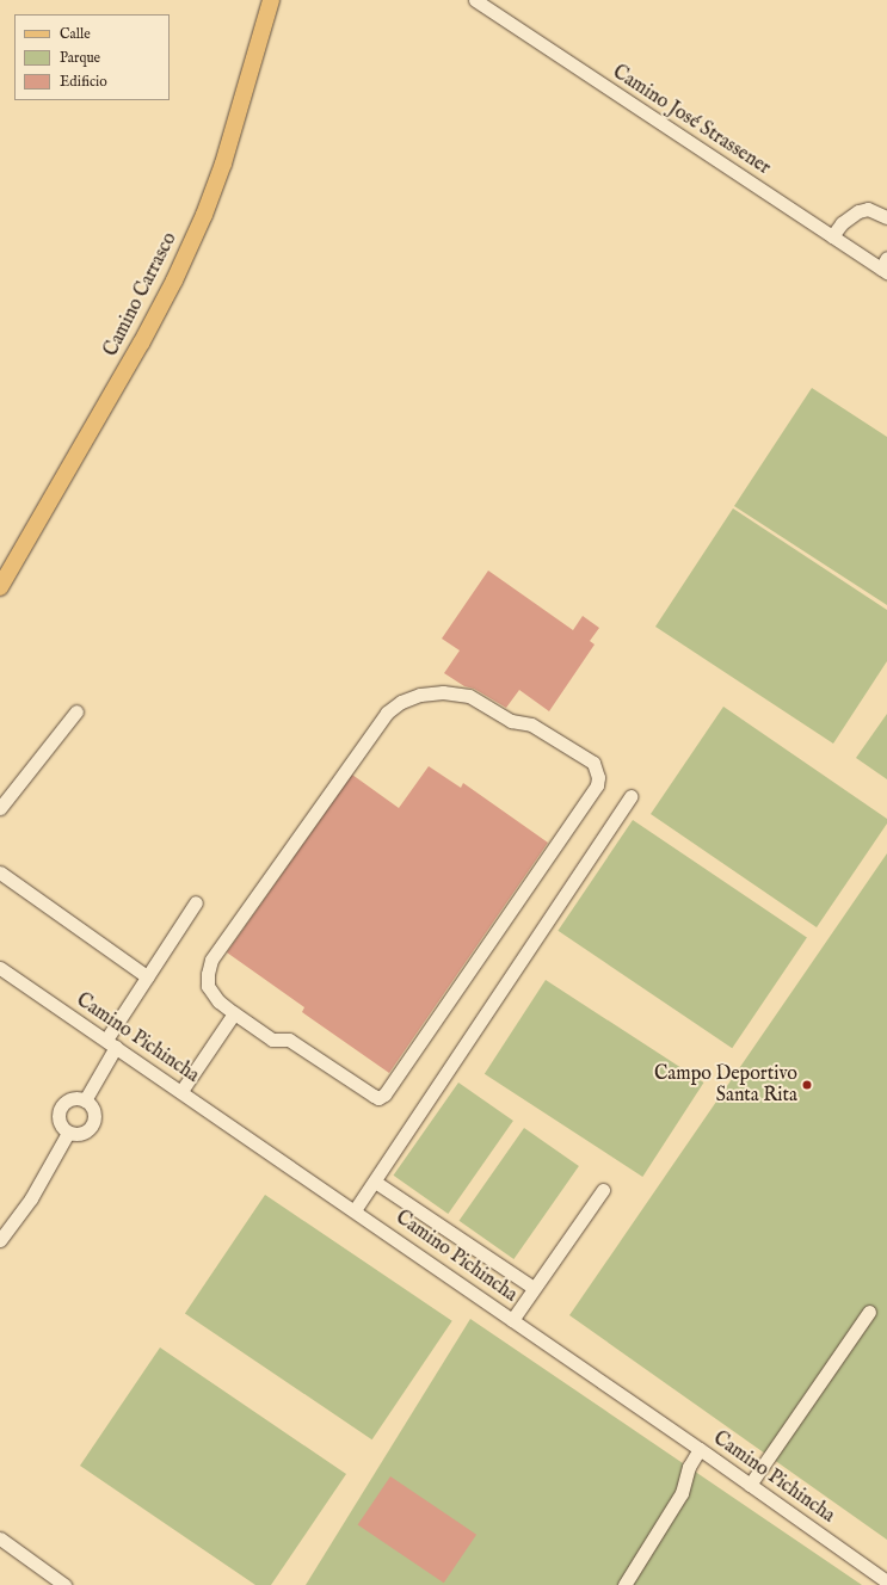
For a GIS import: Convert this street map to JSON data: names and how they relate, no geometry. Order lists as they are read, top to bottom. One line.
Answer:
{"streets":{"main road":["Camino Carrasco"],"street":["Camino José Strassener","Camino Pichincha"]},"places":["Campo Deportivo Santa Rita"],"legend":["Calle","Parque","Edificio"]}
